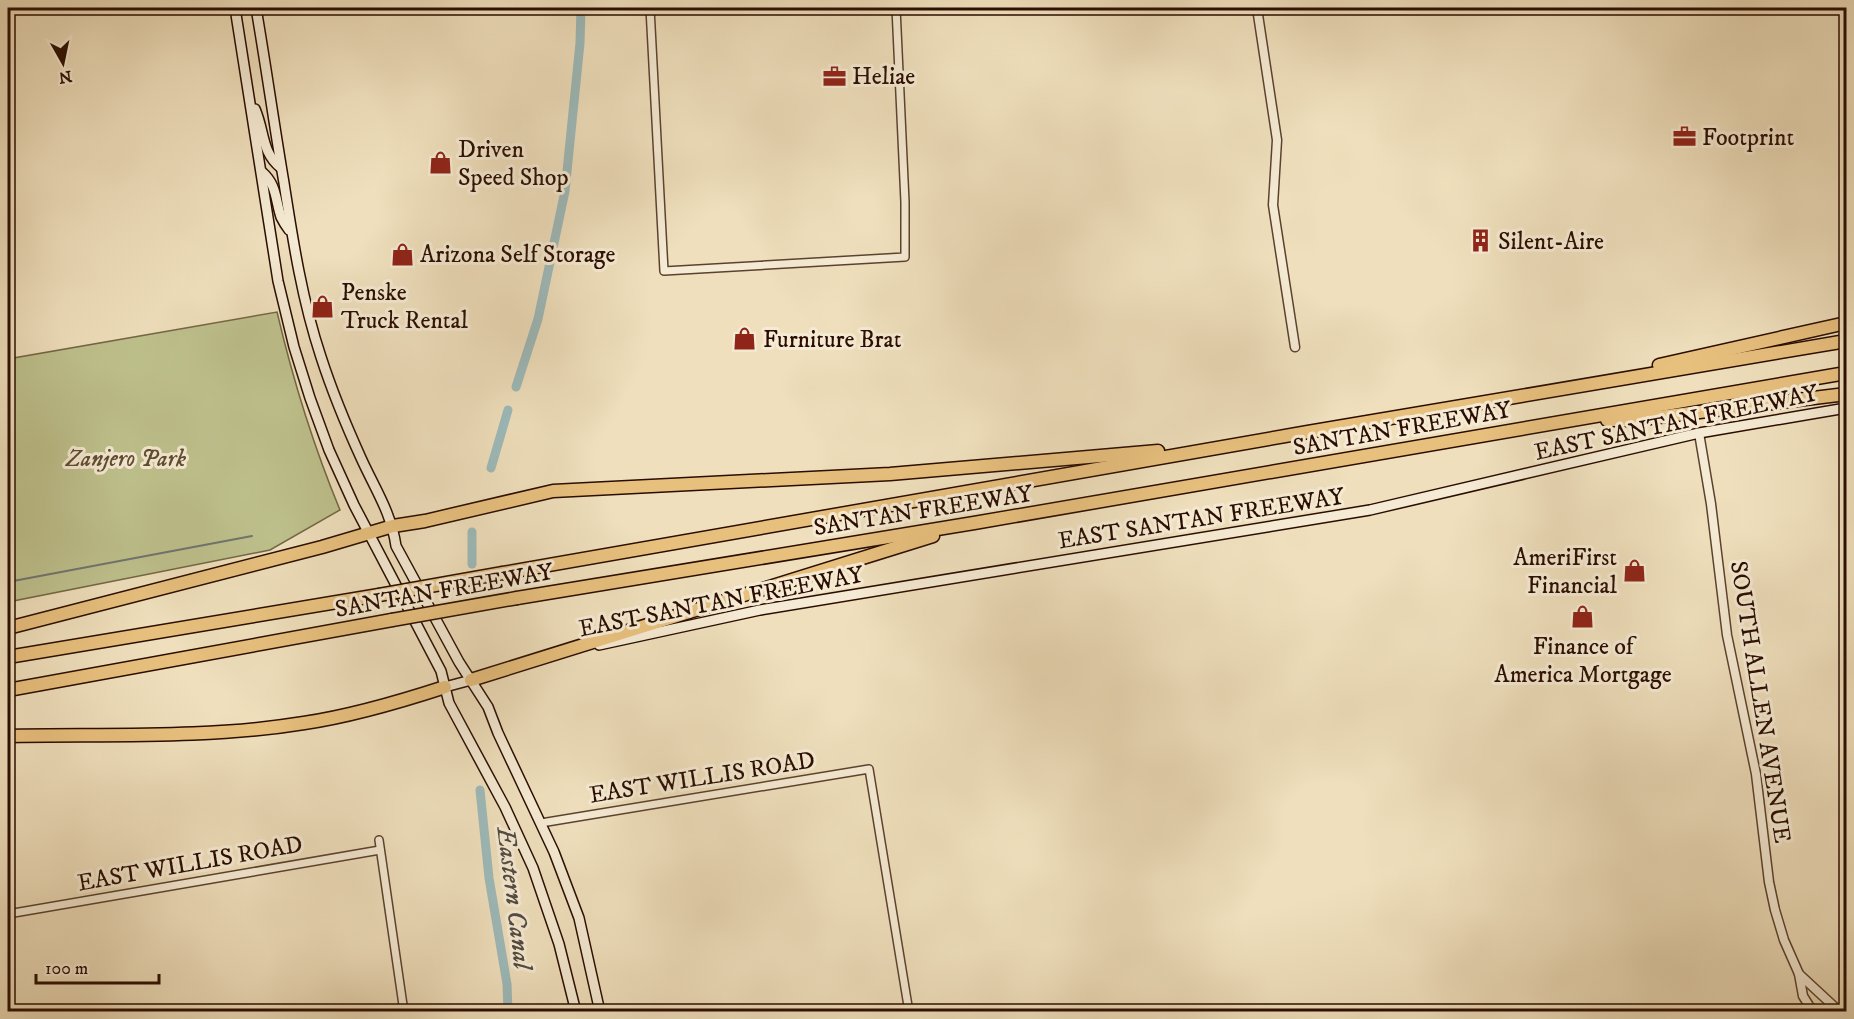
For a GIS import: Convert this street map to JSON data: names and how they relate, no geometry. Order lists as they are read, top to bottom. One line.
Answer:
{"streets":{"highway":["SANTAN FREEWAY"],"main road":["EAST SANTAN FREEWAY"],"street":["SOUTH ALLEN AVENUE","EAST WILLIS ROAD"]},"crossings":[["EAST SANTAN FREEWAY","SOUTH ALLEN AVENUE"]],"water":["Eastern Canal"],"parks":["Zanjero Park"],"places":{"office":["Heliae","Footprint"],"shop":["Driven Speed Shop","Arizona Self Storage","Penske Truck Rental","Furniture Brat","AmeriFirst Financial","Finance of America Mortgage"],"building":["Silent-Aire"]},"scale_bar":"100 m","north":"bottom"}
